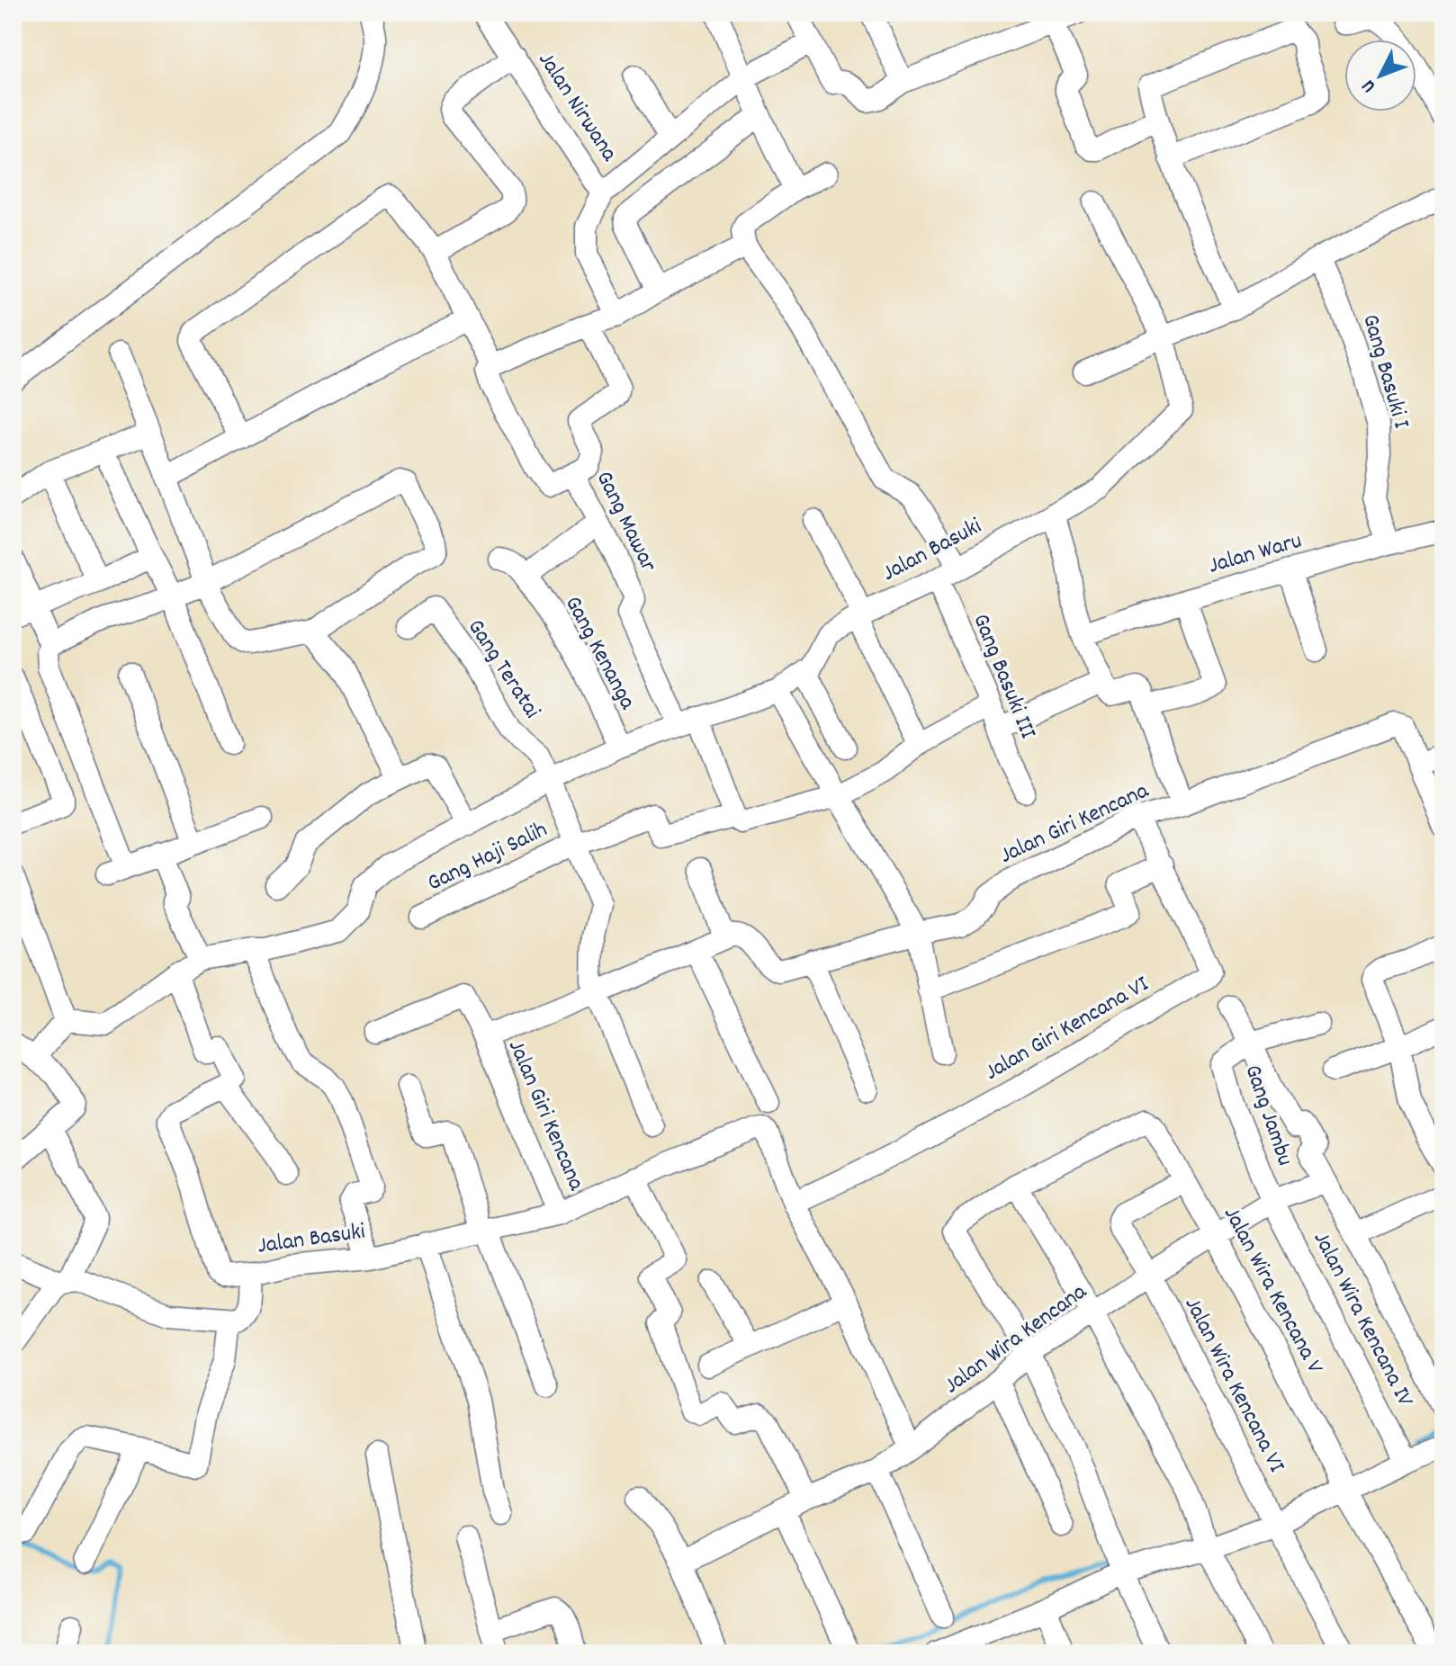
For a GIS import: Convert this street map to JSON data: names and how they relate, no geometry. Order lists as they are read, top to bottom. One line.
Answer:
{"streets":{"street":["Jalan Nirwana","Gang Basuki I","Gang Mawar","Jalan Basuki","Jalan Waru","Gang Kenanga","Gang Teratai","Gang Basuki III","Jalan Giri Kencana","Gang Haji Salih","Jalan Giri Kencana VI","Gang Jambu","Jalan Wira Kencana V","Jalan Wira Kencana IV","Jalan Wira Kencana","Jalan Wira Kencana VI"]},"crossings":[["Gang Basuki I","Jalan Waru"],["Gang Mawar","Jalan Basuki"],["Gang Mawar","Gang Haji Salih"],["Jalan Basuki","Gang Kenanga"],["Jalan Basuki","Gang Teratai"],["Jalan Basuki","Gang Basuki III"],["Jalan Basuki","Jalan Giri Kencana"],["Jalan Basuki","Jalan Giri Kencana VI"],["Jalan Giri Kencana","Jalan Giri Kencana VI"],["Gang Jambu","Jalan Wira Kencana IV"],["Gang Jambu","Jalan Wira Kencana"],["Jalan Wira Kencana V","Jalan Wira Kencana"],["Jalan Wira Kencana V","Jalan Wira Kencana VI"],["Jalan Wira Kencana IV","Jalan Wira Kencana"],["Jalan Wira Kencana","Jalan Wira Kencana VI"]],"north":"bottom left"}
